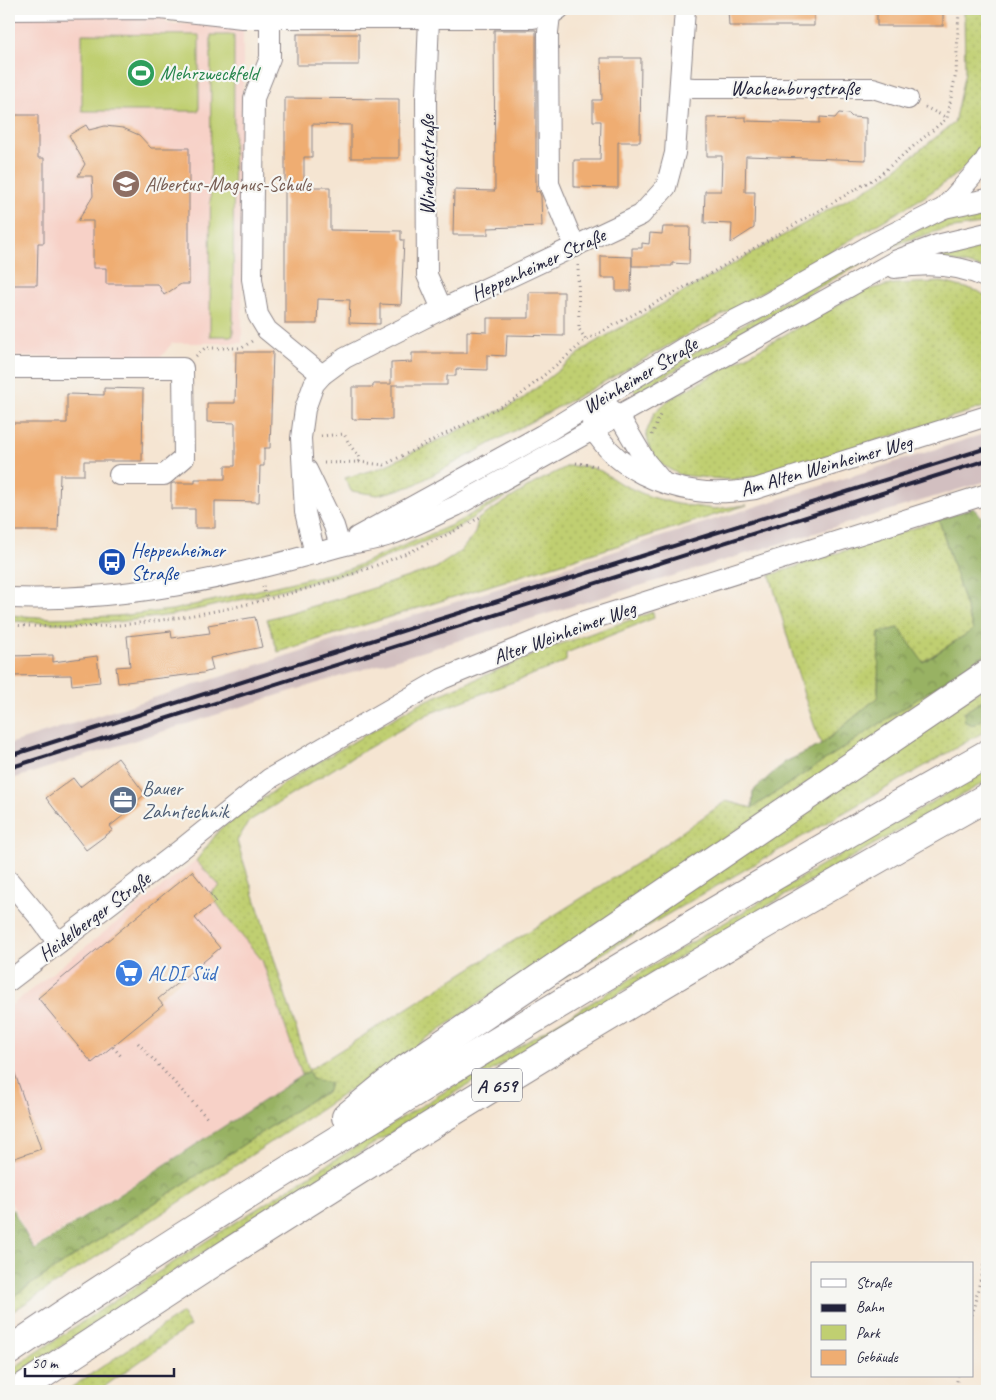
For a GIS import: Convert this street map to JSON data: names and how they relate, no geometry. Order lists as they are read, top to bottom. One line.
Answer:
{"streets":{"highway":["A 659"],"street":["Wachenburgstraße","Windeckstraße","Heppenheimer Straße","Weinheimer Straße","Am Alten Weinheimer Weg","Alter Weinheimer Weg","Heidelberger Straße"]},"crossings":[["Wachenburgstraße","Heppenheimer Straße"],["Windeckstraße","Heppenheimer Straße"],["Heppenheimer Straße","Weinheimer Straße"],["Weinheimer Straße","Am Alten Weinheimer Weg"],["Alter Weinheimer Weg","Heidelberger Straße"]],"places":{"sports":["Mehrzweckfeld"],"school or university":["Albertus-Magnus-Schule"],"bus stop":["Heppenheimer Straße"],"office":["Bauer Zahntechnik"],"supermarket":["ALDI Süd"]},"legend":["Straße","Bahn","Park","Gebäude"],"scale_bar":"50 m"}
